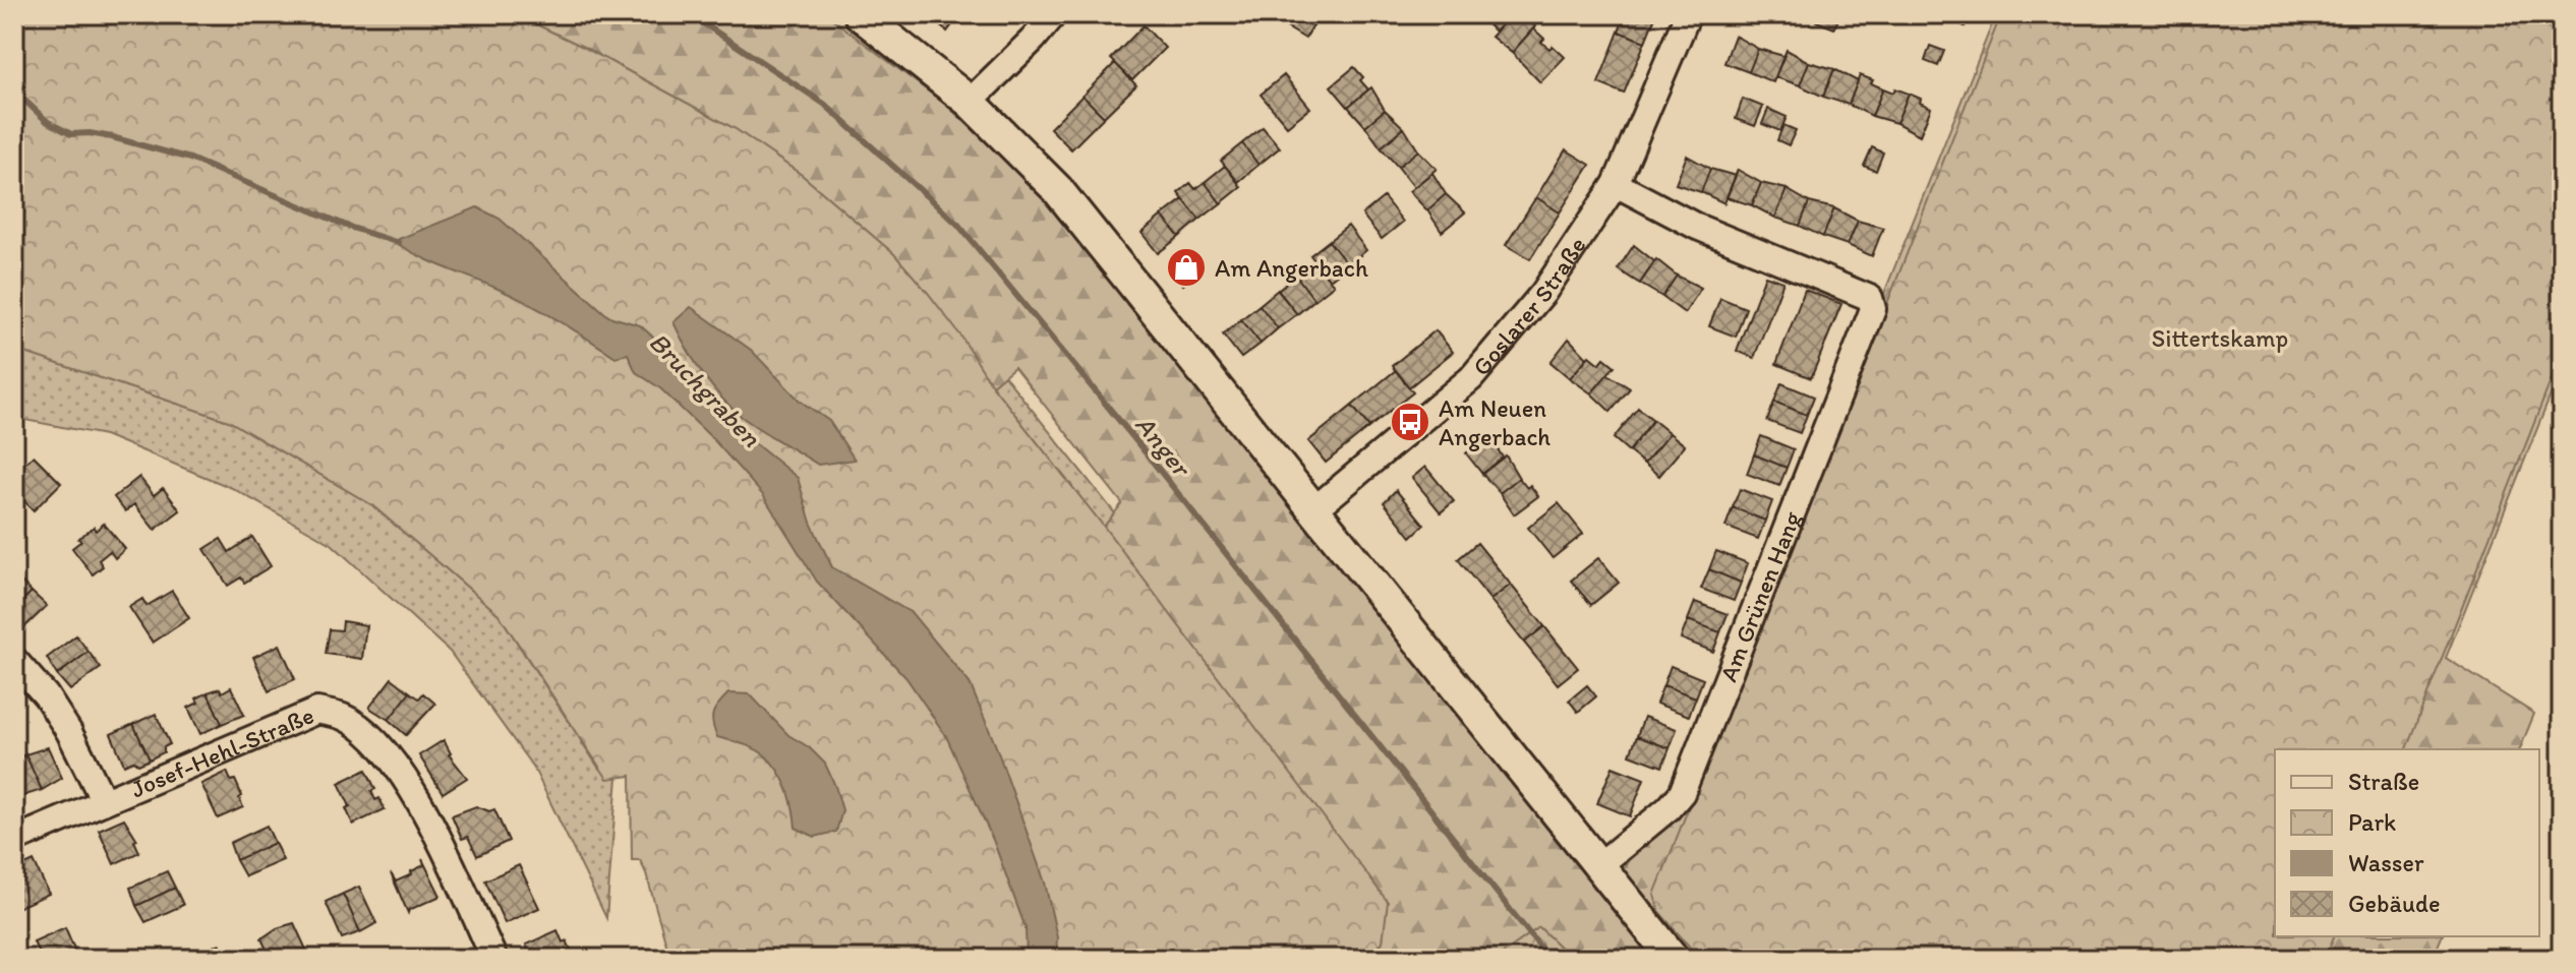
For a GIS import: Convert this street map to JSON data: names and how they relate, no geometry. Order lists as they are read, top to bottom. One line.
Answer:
{"streets":{"street":["Goslarer Straße","Am Grünen Hang","Josef-Hehl-Straße"]},"crossings":[["Goslarer Straße","Am Grünen Hang"]],"water":["Bruchgraben","Anger"],"parks":["Sittertskamp"],"places":{"shop":["Am Angerbach"],"bus stop":["Am Neuen Angerbach"]},"legend":["Straße","Park","Wasser","Gebäude"]}
